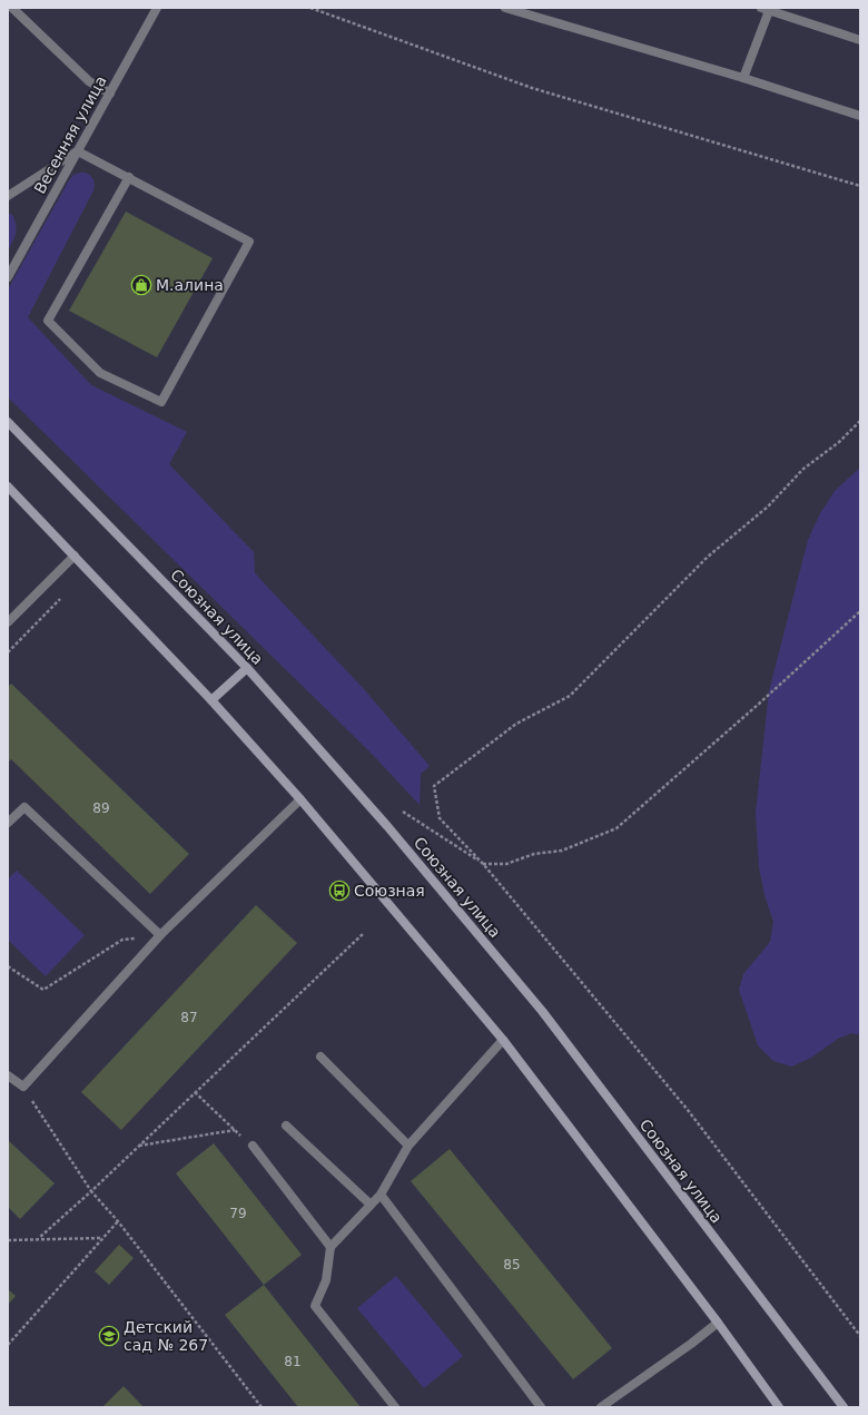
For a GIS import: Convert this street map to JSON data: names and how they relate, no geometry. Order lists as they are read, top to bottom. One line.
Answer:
{"streets":{"main road":["Союзная улица"],"street":["Весенняя улица"]},"places":{"shop":["М.алина"],"bus stop":["Союзная"],"school or university":["Детский сад № 267"]},"house_numbers":["89","87","79","85","81"]}
